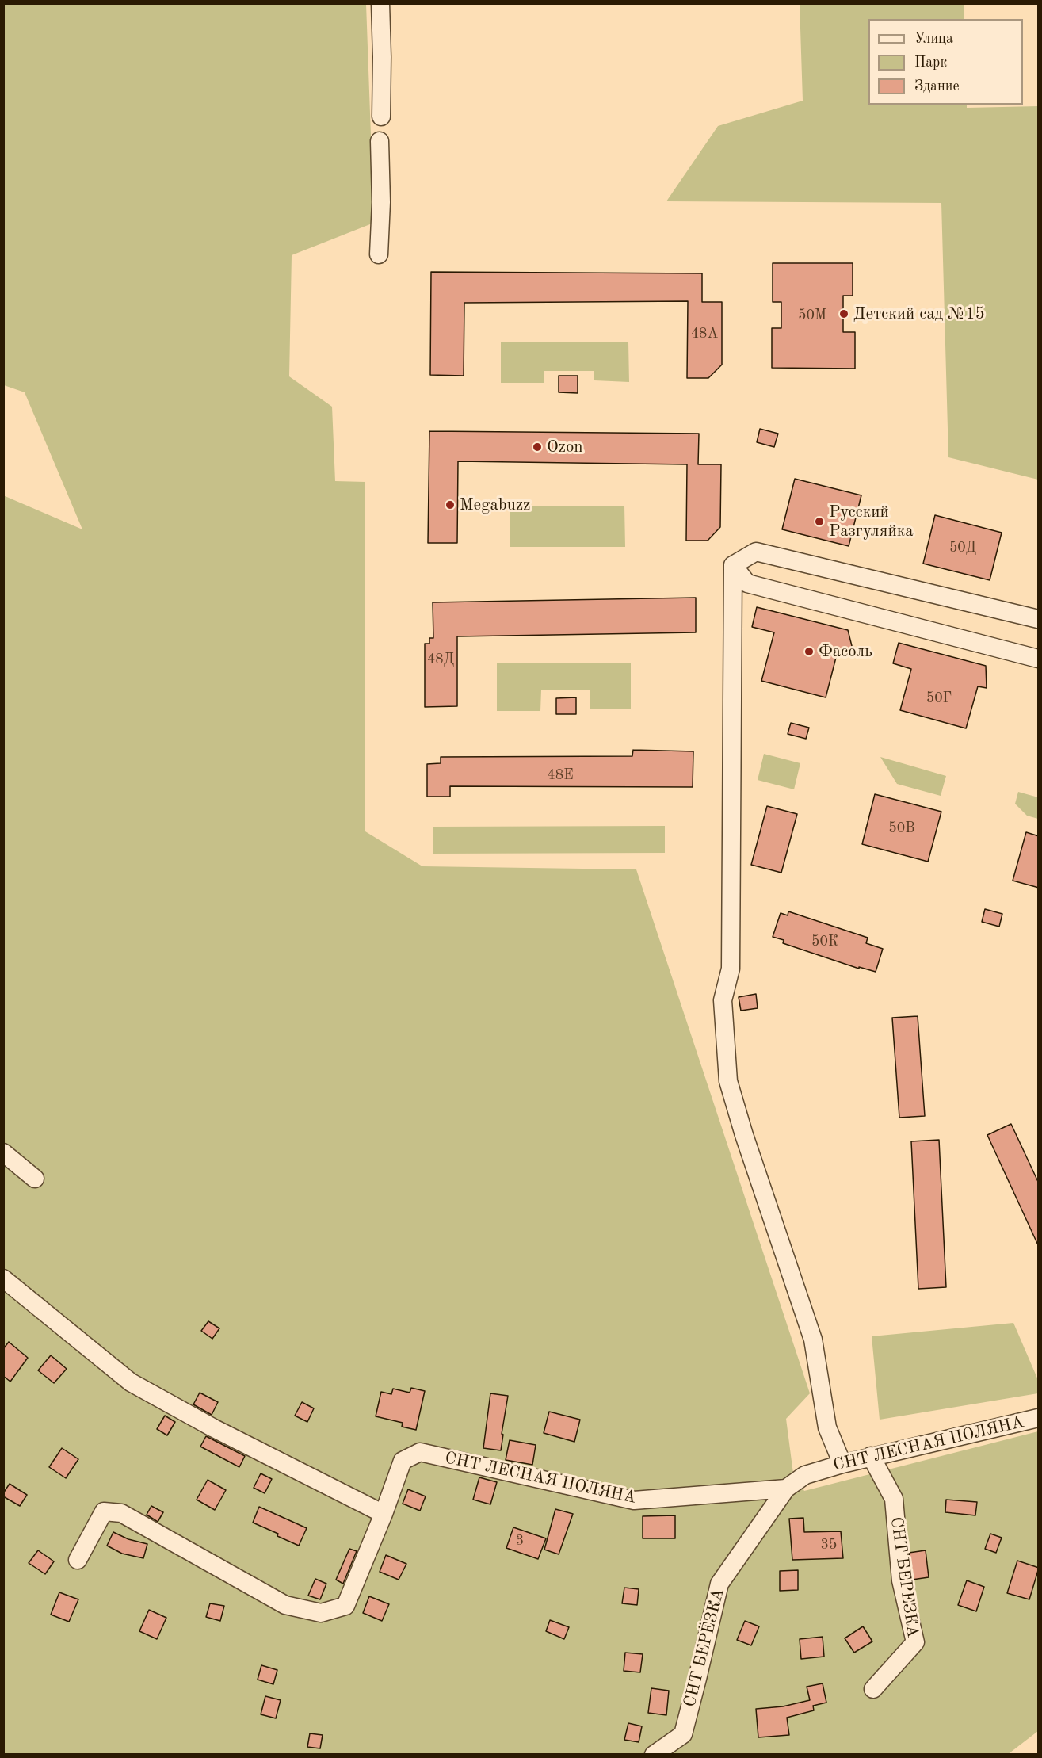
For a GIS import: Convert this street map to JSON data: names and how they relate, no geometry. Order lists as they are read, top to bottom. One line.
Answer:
{"streets":{"street":["СНТ ЛЕСНАЯ ПОЛЯНА","СНТ БЕРЕЗКА","СНТ БЕРЁЗКА"]},"crossings":[["СНТ ЛЕСНАЯ ПОЛЯНА","СНТ БЕРЕЗКА"],["СНТ ЛЕСНАЯ ПОЛЯНА","СНТ БЕРЁЗКА"]],"places":["Детский сад №15","Ozon","Megabuzz","Русский Разгуляйка","Фасоль"],"house_numbers":["50М","48А","50Д","48Д","50Г","48Е","50В","50К","3","35"],"legend":["Улица","Парк","Здание"]}
